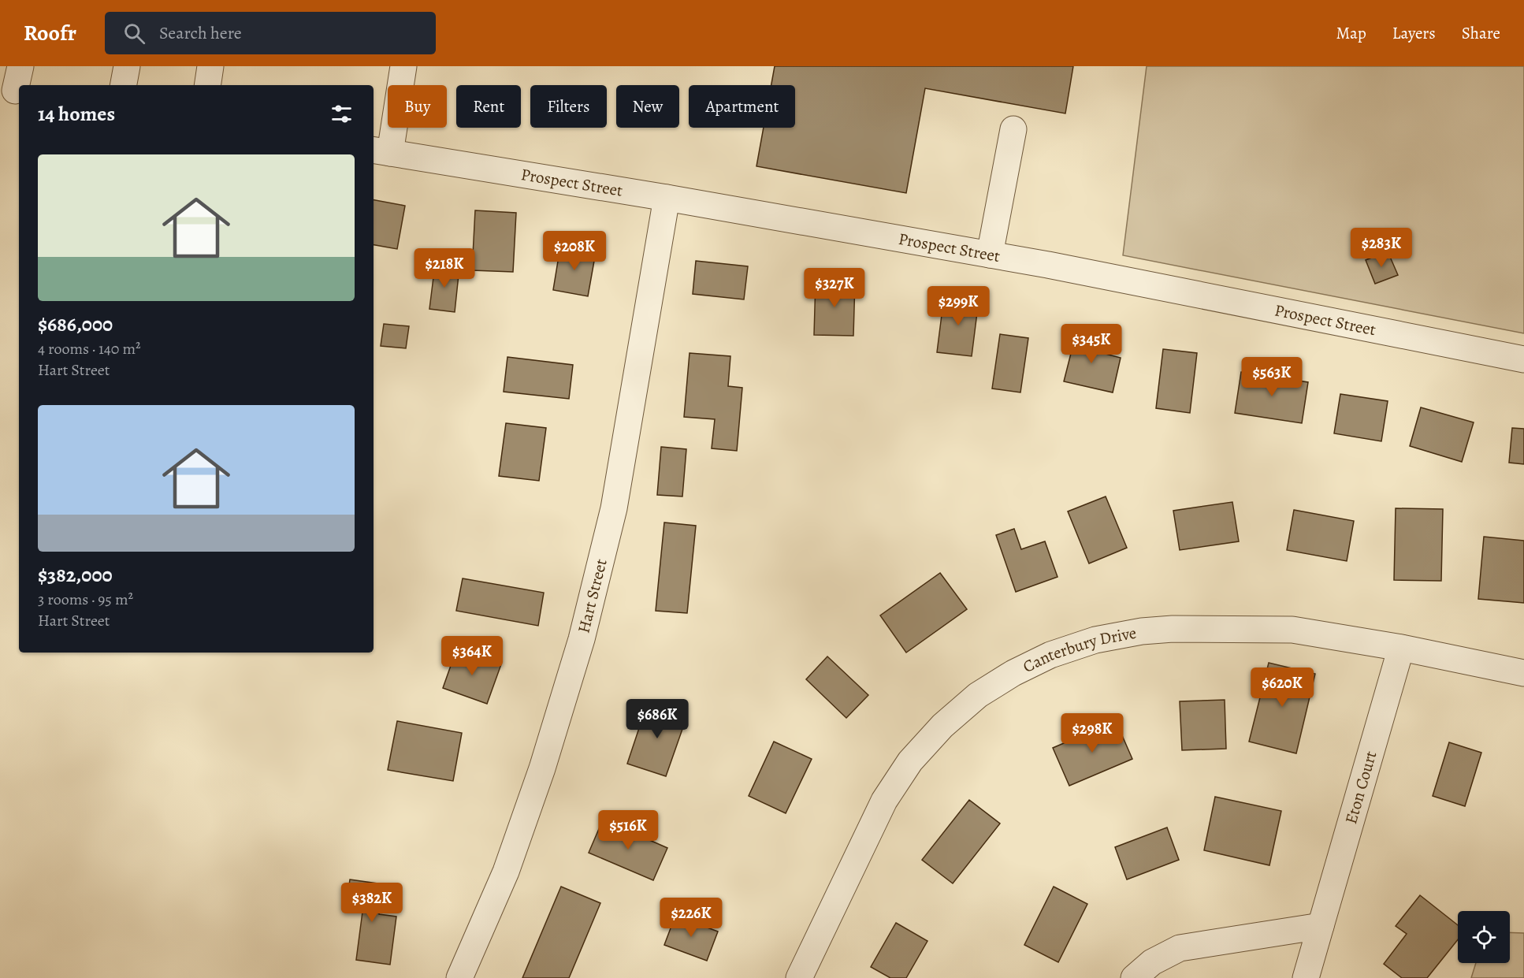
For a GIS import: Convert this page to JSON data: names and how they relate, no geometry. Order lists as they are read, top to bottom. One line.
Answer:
{"streets":{"street":["Prospect Street","Hart Street","Canterbury Drive","Eton Court"]},"crossings":[["Prospect Street","Hart Street"],["Canterbury Drive","Eton Court"]],"page":{"header":"Roofr","search":"Search here","nav":["Map","Layers","Share"],"chip":["Buy","Rent","Filters","New","Apartment"],"heading":"14 homes","list":[{"name":"$686,000","note":"4 rooms · 140 m² · Hart Street"},{"name":"$382,000","note":"3 rooms · 95 m² · Hart Street"}],"price":["$283K","$208K","$218K","$327K","$299K","$345K","$563K","$364K","$620K","$686K","$298K","$516K","$382K","$226K"]}}
